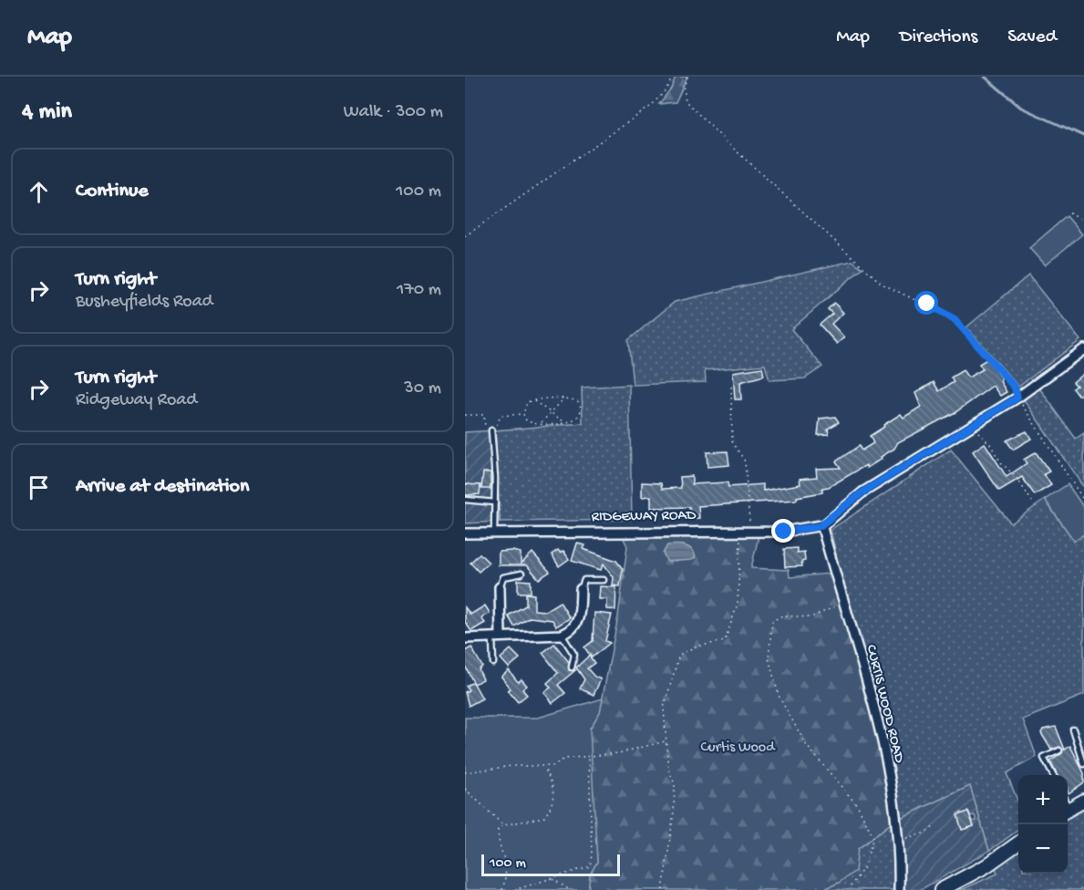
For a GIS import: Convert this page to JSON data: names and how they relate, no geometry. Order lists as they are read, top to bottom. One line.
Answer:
{"streets":{"street":["RIDGEWAY ROAD","CURTIS WOOD ROAD"]},"crossings":[["RIDGEWAY ROAD","CURTIS WOOD ROAD"]],"parks":["Curtis Wood"],"scale_bar":"100 m","page":{"header":"Map","nav":["Map","Directions","Saved"],"heading":["4 min","Walk · 300 m"],"list":[["Continue","100 m"],["Turn right","Busheyfields Road","170 m"],["Turn right","Ridgeway Road","30 m"],"Arrive at destination"],"map_buttons":["+","−"],"scale":"100 m"}}
